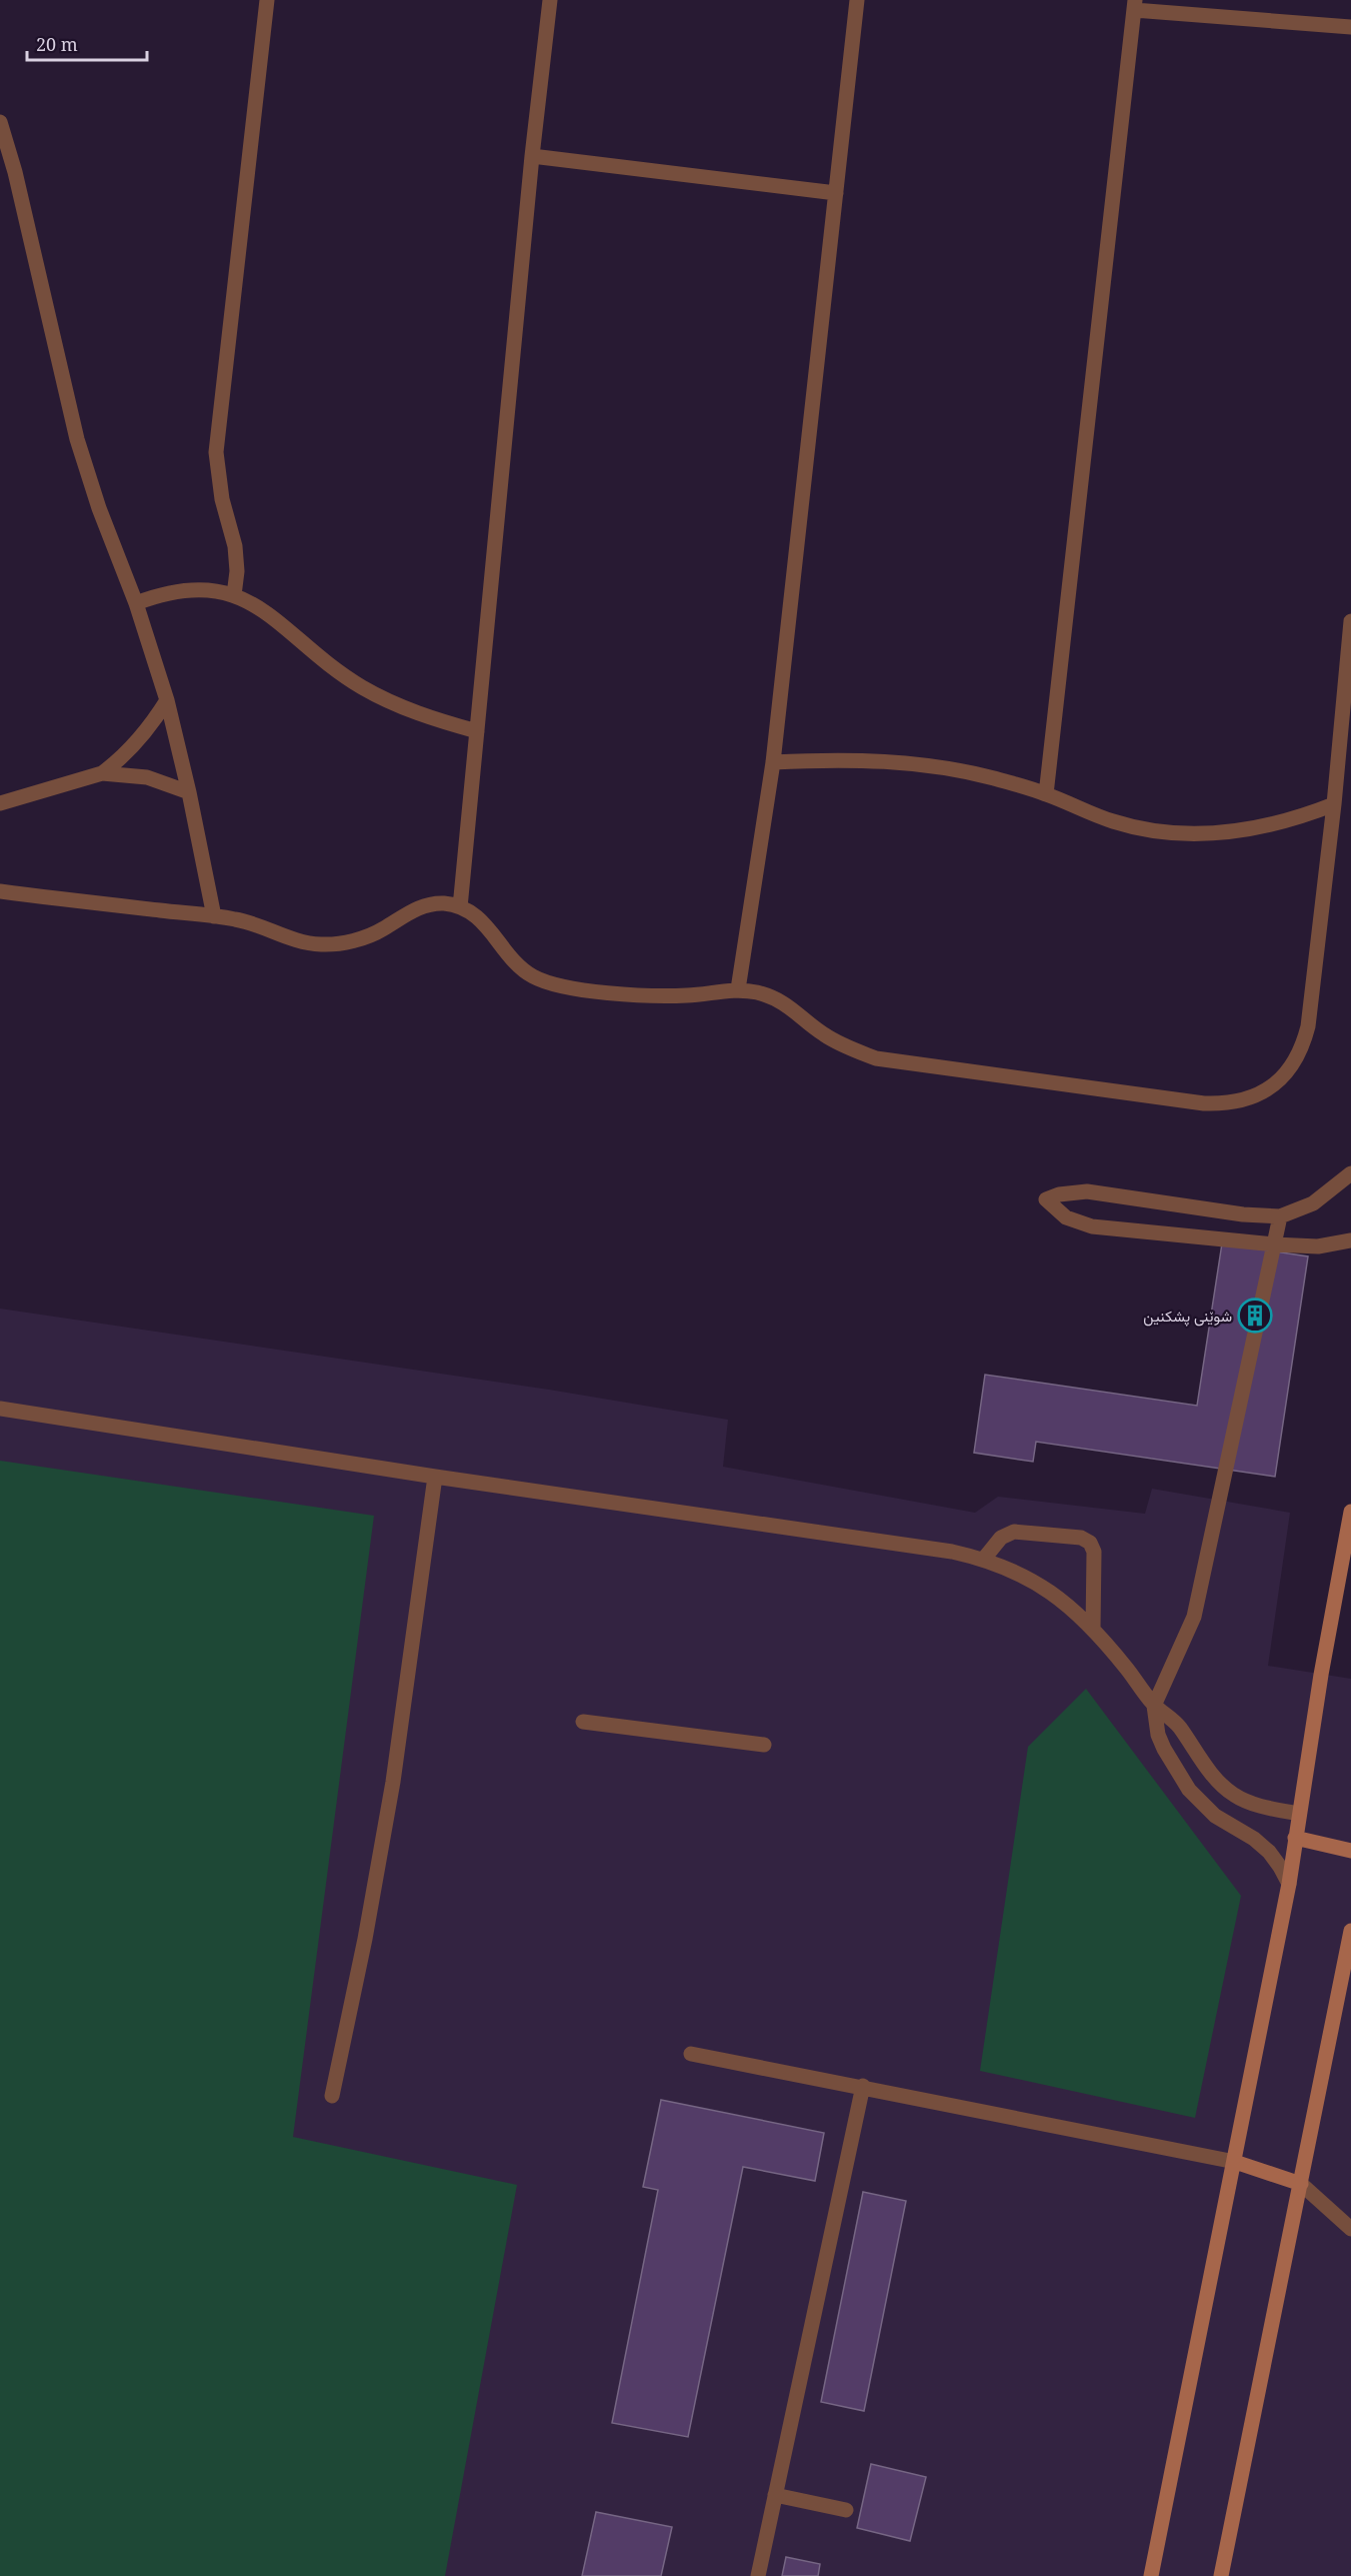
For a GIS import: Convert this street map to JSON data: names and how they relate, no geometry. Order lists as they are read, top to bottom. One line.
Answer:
{"places":{"building":["شوێنی پشکنین"]},"scale_bar":"20 m"}
